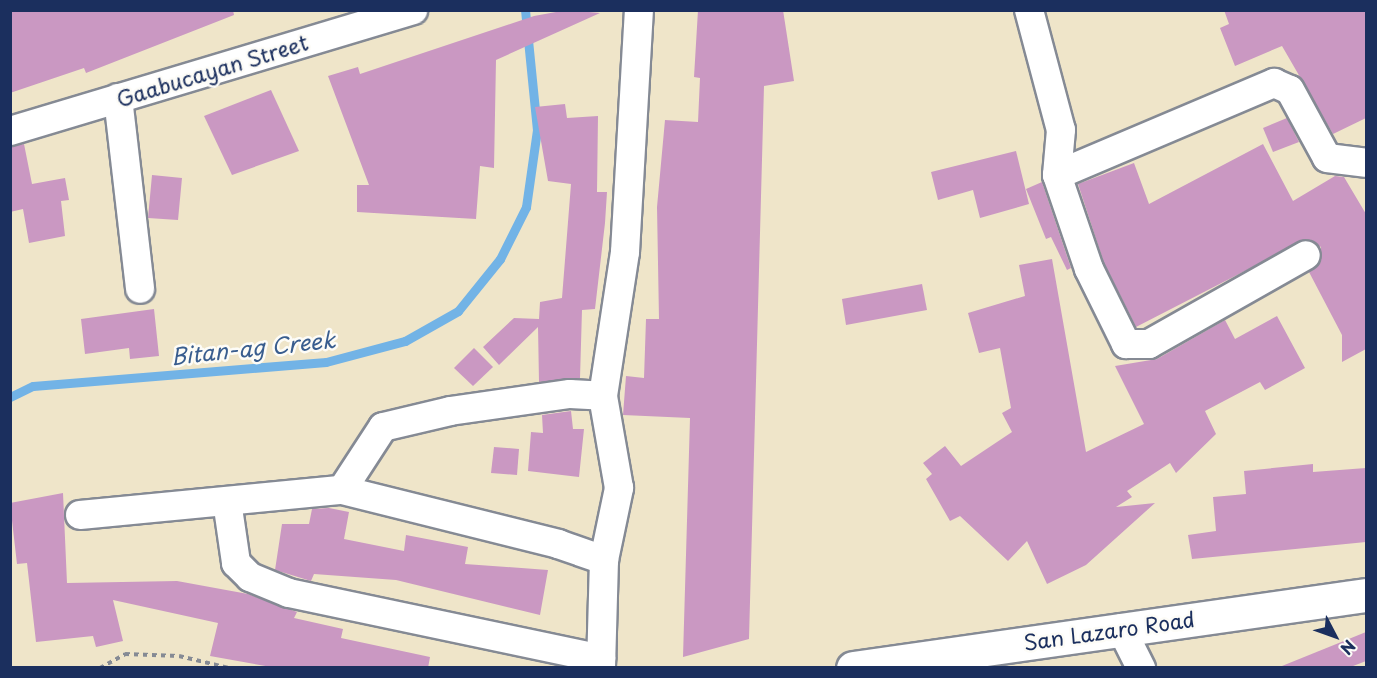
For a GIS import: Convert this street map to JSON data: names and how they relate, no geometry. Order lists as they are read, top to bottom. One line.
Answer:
{"streets":{"main road":["San Lazaro Road"],"street":["Gaabucayan Street"]},"water":["Bitan-ag Creek"],"north":"bottom right"}
